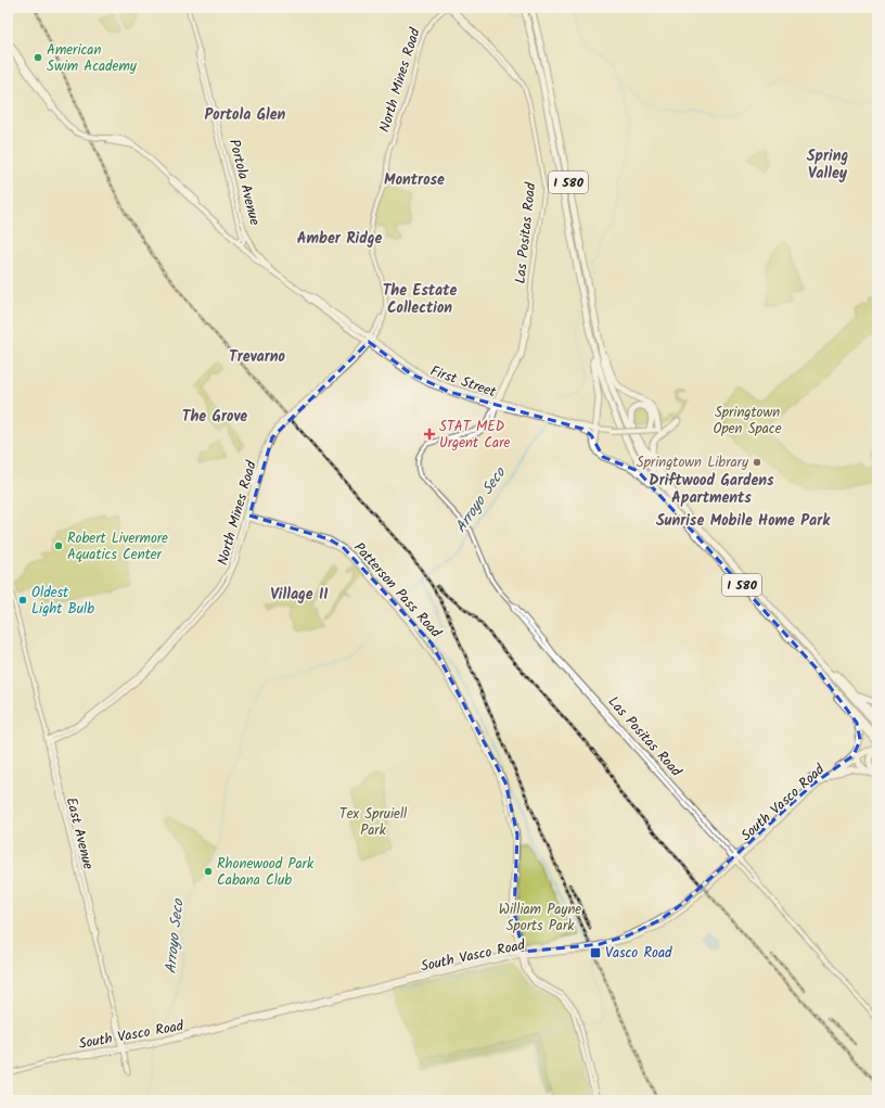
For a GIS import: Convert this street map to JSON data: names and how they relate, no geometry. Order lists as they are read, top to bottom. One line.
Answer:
{"streets":{"highway":["I 580","South Vasco Road"],"main road":["North Mines Road","Portola Avenue","Las Positas Road","First Street","Patterson Pass Road","East Avenue"]},"crossings":[["North Mines Road","Las Positas Road"],["North Mines Road","First Street"],["North Mines Road","Patterson Pass Road"],["North Mines Road","East Avenue"],["Portola Avenue","First Street"],["Las Positas Road","First Street"],["Las Positas Road","South Vasco Road"],["Patterson Pass Road","South Vasco Road"],["South Vasco Road","East Avenue"]],"districts":["Portola Glen","Spring Valley","Montrose","Amber Ridge","The Estate Collection","Trevarno","The Grove","Driftwood Gardens Apartments","Sunrise Mobile Home Park","Village II"],"water":["Arroyo Seco"],"parks":["Springtown Open Space","Tex Spruiell Park","William Payne Sports Park"],"places":{"other":["American Swim Academy","Springtown Library","Robert Livermore Aquatics Center","Oldest Light Bulb","Rhonewood Park Cabana Club"],"health":["STAT MED Urgent Care"],"transit":["Vasco Road"]}}
